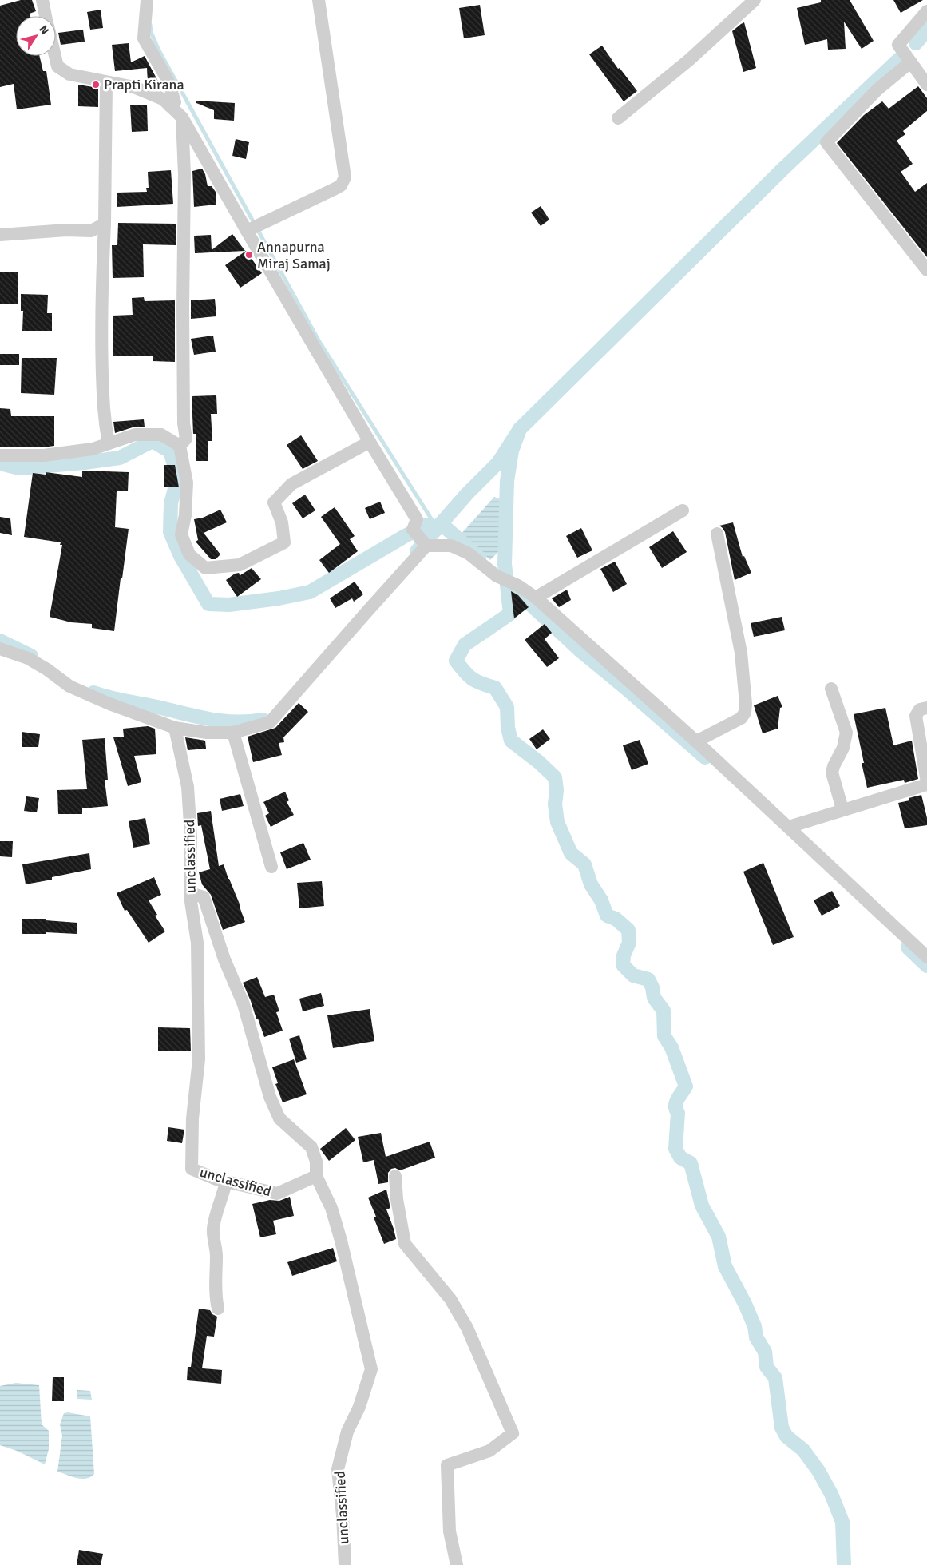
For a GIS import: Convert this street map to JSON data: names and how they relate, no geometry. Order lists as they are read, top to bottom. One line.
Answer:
{"streets":{"street":["unclassified"]},"places":["Prapti Kirana","Annapurna Miraj Samaj"],"north":"top right"}
